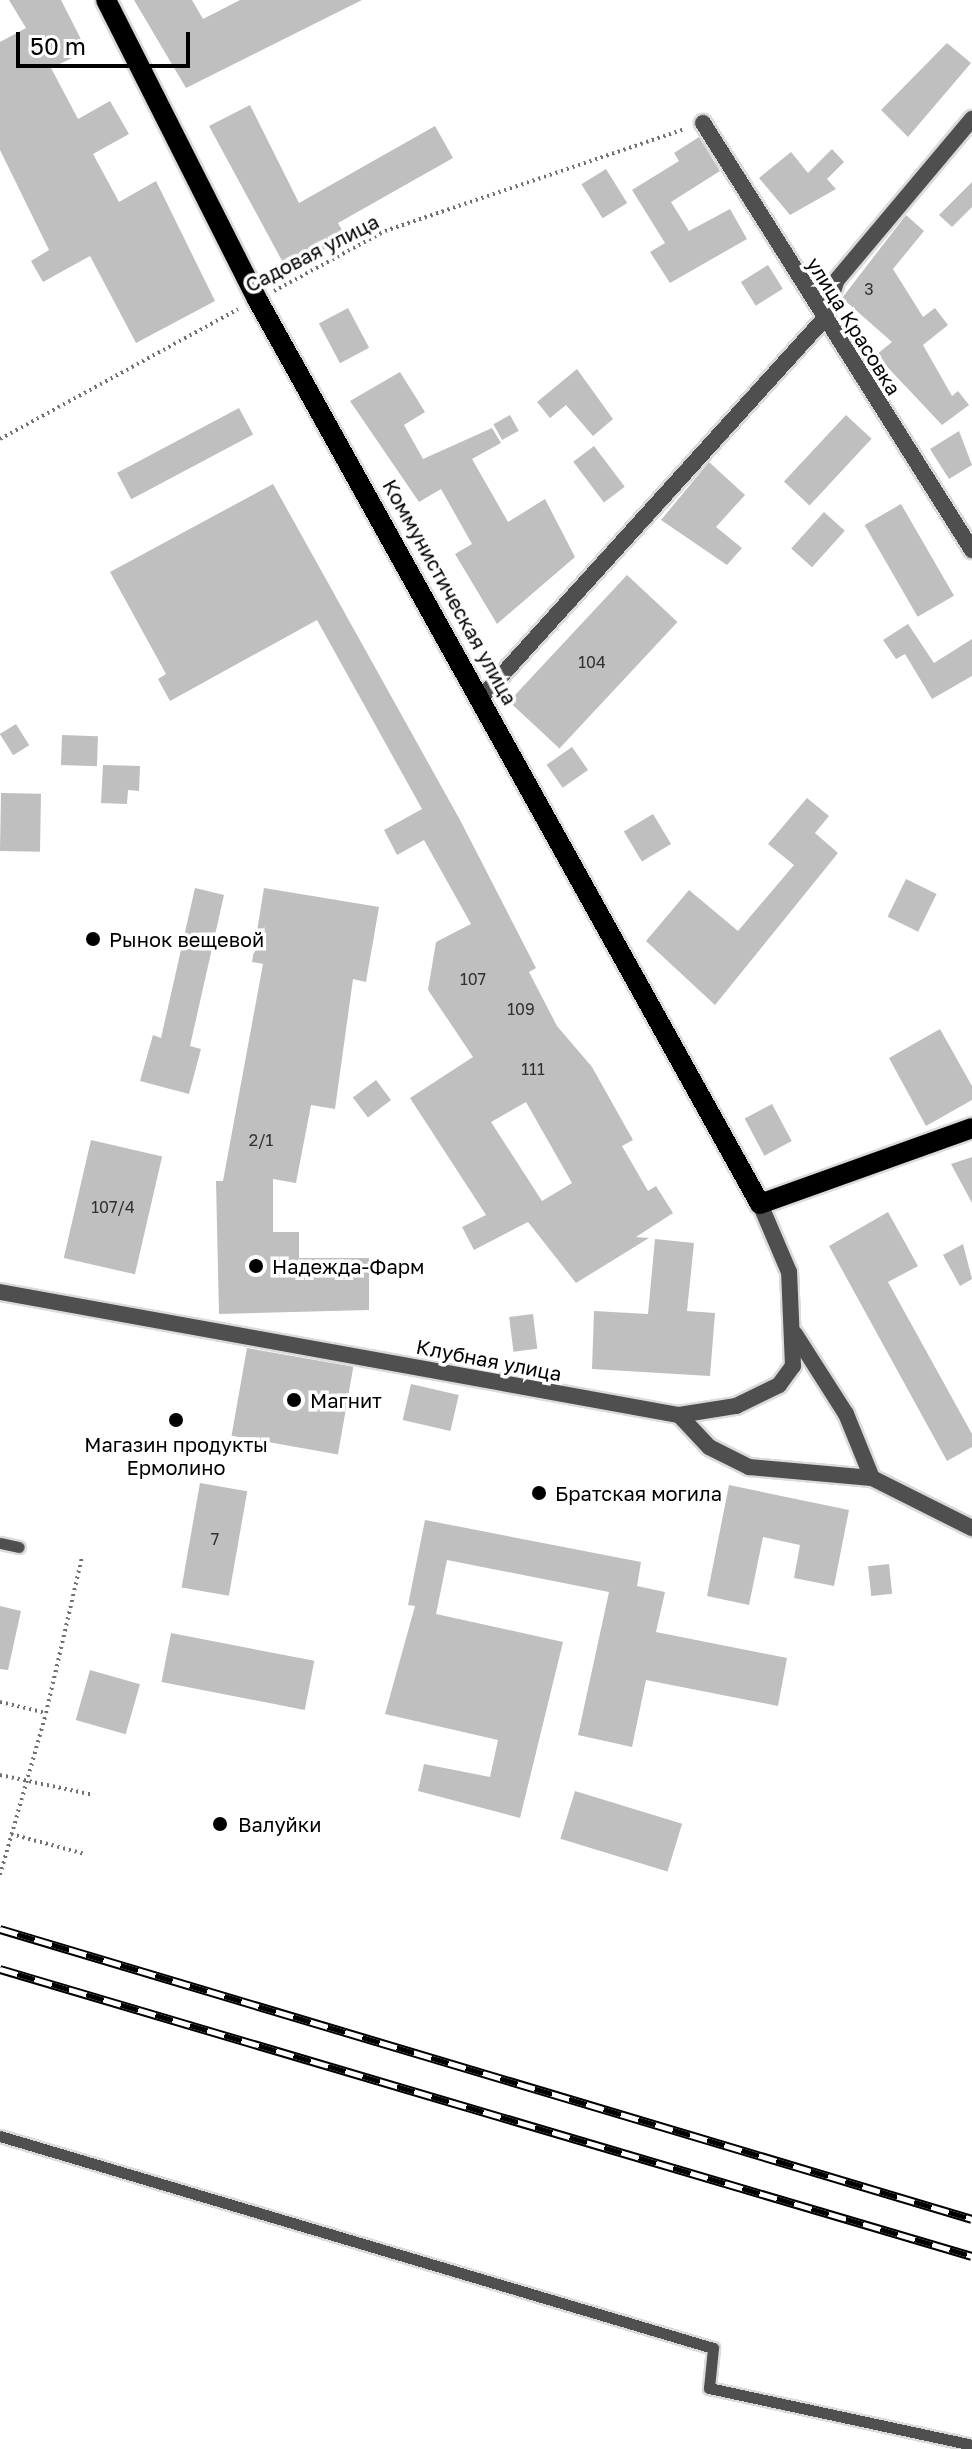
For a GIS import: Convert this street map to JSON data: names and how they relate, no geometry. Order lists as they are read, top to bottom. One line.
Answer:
{"streets":{"main road":["Коммунистическая улица"],"street":["улица Красовка","Клубная улица"],"path":["Садовая улица"]},"crossings":[["Садовая улица","улица Красовка"],["Садовая улица","Коммунистическая улица"],["Коммунистическая улица","Клубная улица"]],"places":["Рынок вещевой","Надежда-Фарм","Магнит","Магазин продукты Ермолино","Братская могила","Валуйки"],"house_numbers":["3","104","107","109","111","2/1","107/4","7"],"scale_bar":"50 m"}
